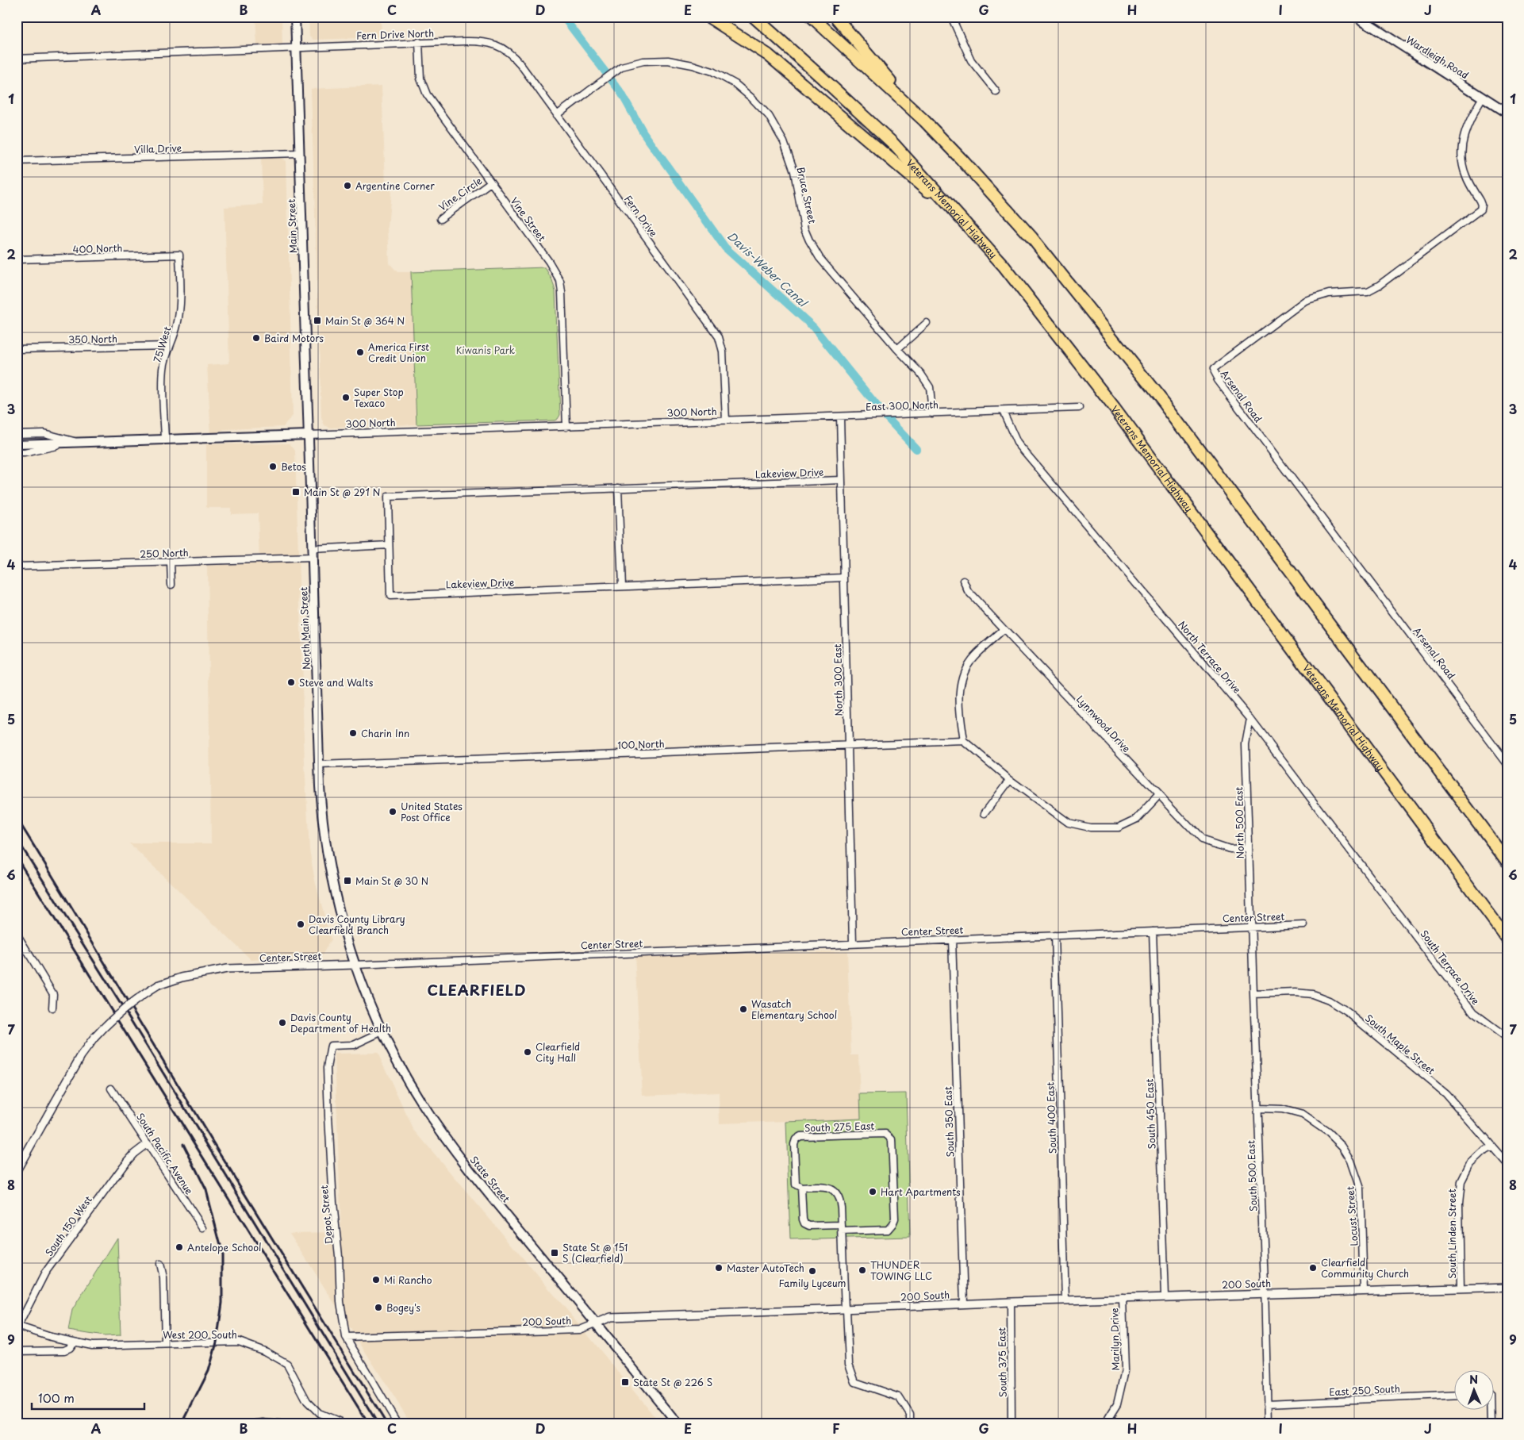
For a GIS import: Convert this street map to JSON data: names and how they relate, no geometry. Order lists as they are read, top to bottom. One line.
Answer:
{"streets":{"highway":["Veterans Memorial Highway"],"main road":["Wardleigh Road","Main Street","300 North","North Main Street","State Street"],"street":["Fern Drive North","Villa Drive","Vine Circle","Bruce Street","Fern Drive","Vine Street","400 North","350 North","75 West","Arsenal Road","East 300 North","Lakeview Drive","250 North","North Terrace Drive","North 300 East","Lynnwood Drive","100 North","North 500 East","Center Street","South Terrace Drive","South Maple Street","South 450 East","South 400 East","South 350 East","South 275 East","South Pacific Avenue","South 500 East","Depot Street","Locust Street","South 150 West","South Linden Street","200 South","West 200 South","Marilyn Drive","South 375 East","East 250 South"]},"crossings":[["Fern Drive North","Fern Drive"],["Fern Drive North","Vine Street"],["Fern Drive North","Main Street"],["Wardleigh Road","Arsenal Road"],["Villa Drive","Main Street"],["Vine Circle","Vine Street"],["Bruce Street","Fern Drive"],["Bruce Street","East 300 North"],["Fern Drive","East 300 North"],["Fern Drive","300 North"],["Vine Street","300 North"],["Main Street","300 North"],["Main Street","North Main Street"],["400 North","75 West"],["350 North","75 West"],["75 West","300 North"],["East 300 North","300 North"],["East 300 North","North Terrace Drive"],["East 300 North","North 300 East"],["300 North","North Main Street"],["Lakeview Drive","North 300 East"],["250 North","North Main Street"],["North Main Street","100 North"],["North Main Street","State Street"],["North Terrace Drive","North 500 East"],["North Terrace Drive","South Terrace Drive"],["North 300 East","100 North"],["North 300 East","Center Street"],["Lynnwood Drive","North 500 East"],["North 500 East","Center Street"],["North 500 East","South 500 East"],["Center Street","South 450 East"],["Center Street","South 400 East"],["Center Street","South 350 East"],["Center Street","South 500 East"],["Center Street","State Street"],["South Maple Street","South 500 East"],["South Maple Street","South Linden Street"],["South 450 East","200 South"],["South 400 East","200 South"],["South 350 East","200 South"],["South Pacific Avenue","South 150 West"],["South 500 East","Locust Street"],["South 500 East","200 South"],["South 500 East","East 250 South"],["State Street","Depot Street"],["State Street","200 South"],["Depot Street","200 South"],["Locust Street","200 South"],["South 150 West","West 200 South"],["South Linden Street","200 South"],["200 South","Marilyn Drive"],["200 South","South 375 East"]],"districts":["CLEARFIELD"],"water":["Davis-Weber Canal"],"parks":["Kiwanis Park"],"places":{"other":["Argentine Corner","Baird Motors","America First Credit Union","Super Stop Texaco","Betos","Steve and Walts","Charin Inn","United States Post Office","Davis County Library Clearfield Branch","Wasatch Elementary School","Davis County Department of Health","Clearfield City Hall","Hart Apartments","Antelope School","Master AutoTech","Clearfield Community Church","THUNDER TOWING LLC","Family Lyceum","Mi Rancho","Bogey's"],"transit":["Main St @ 364 N","Main St @ 291 N","Main St @ 30 N","State St @ 151 S (Clearfield)","State St @ 226 S"]},"scale_bar":"100 m","north":"top","grid":{"columns":["A","B","C","D","E","F","G","H","I","J"],"rows":["1","2","3","4","5","6","7","8","9"]}}
